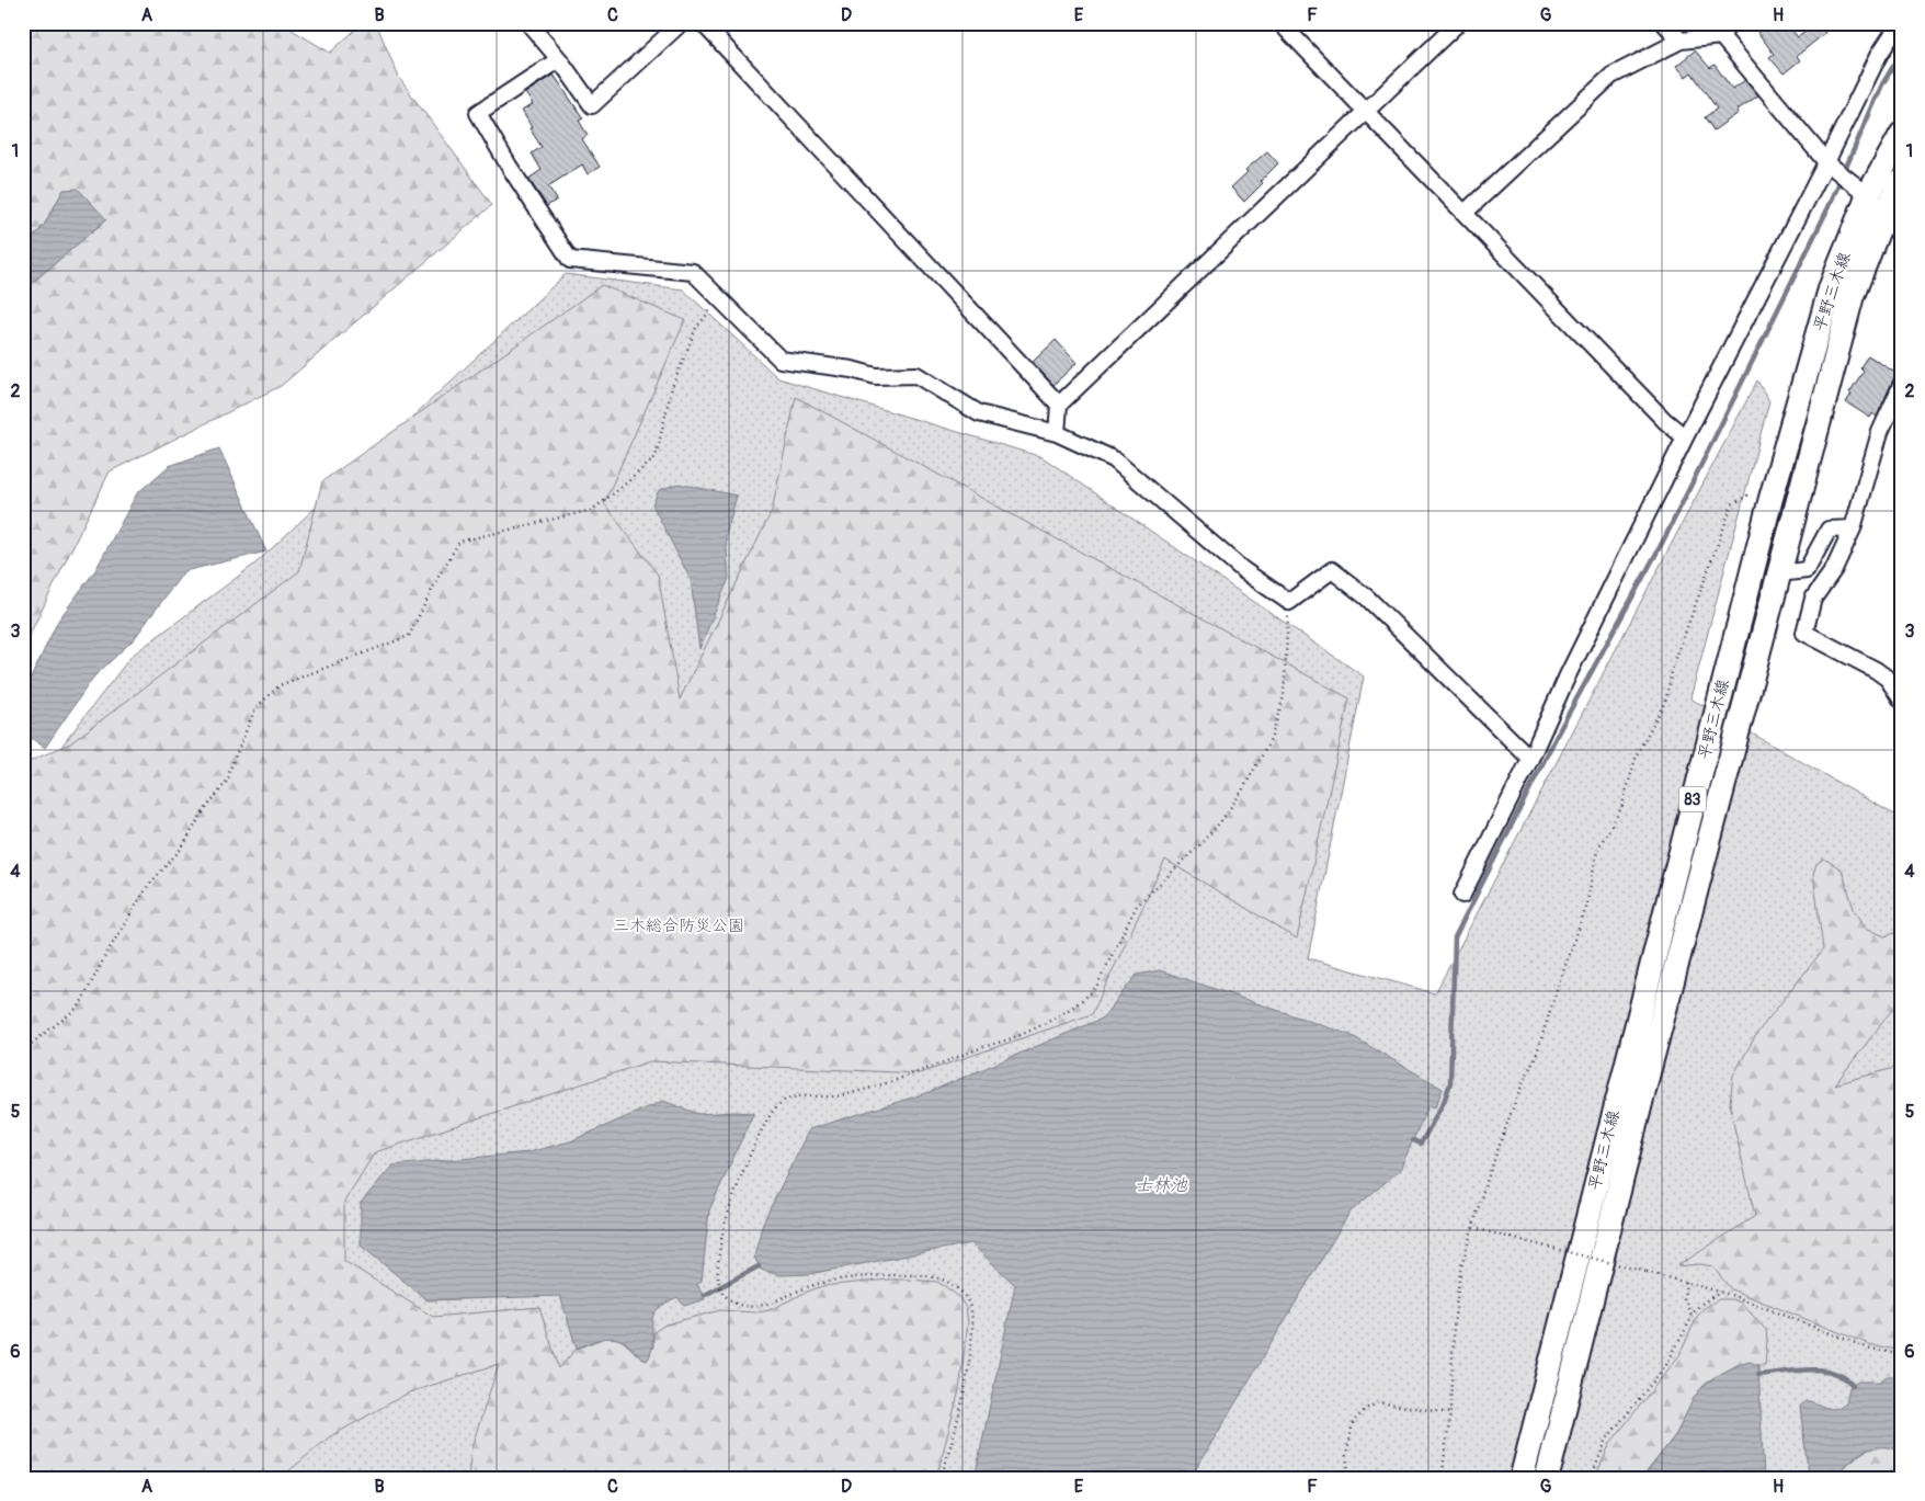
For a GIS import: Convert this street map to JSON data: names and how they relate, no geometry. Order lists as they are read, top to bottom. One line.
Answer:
{"streets":{"main road":["平野三木線","83"]},"water":["士林池"],"parks":["三木総合防災公園"],"grid":{"columns":["A","B","C","D","E","F","G","H"],"rows":["1","2","3","4","5","6"]}}
